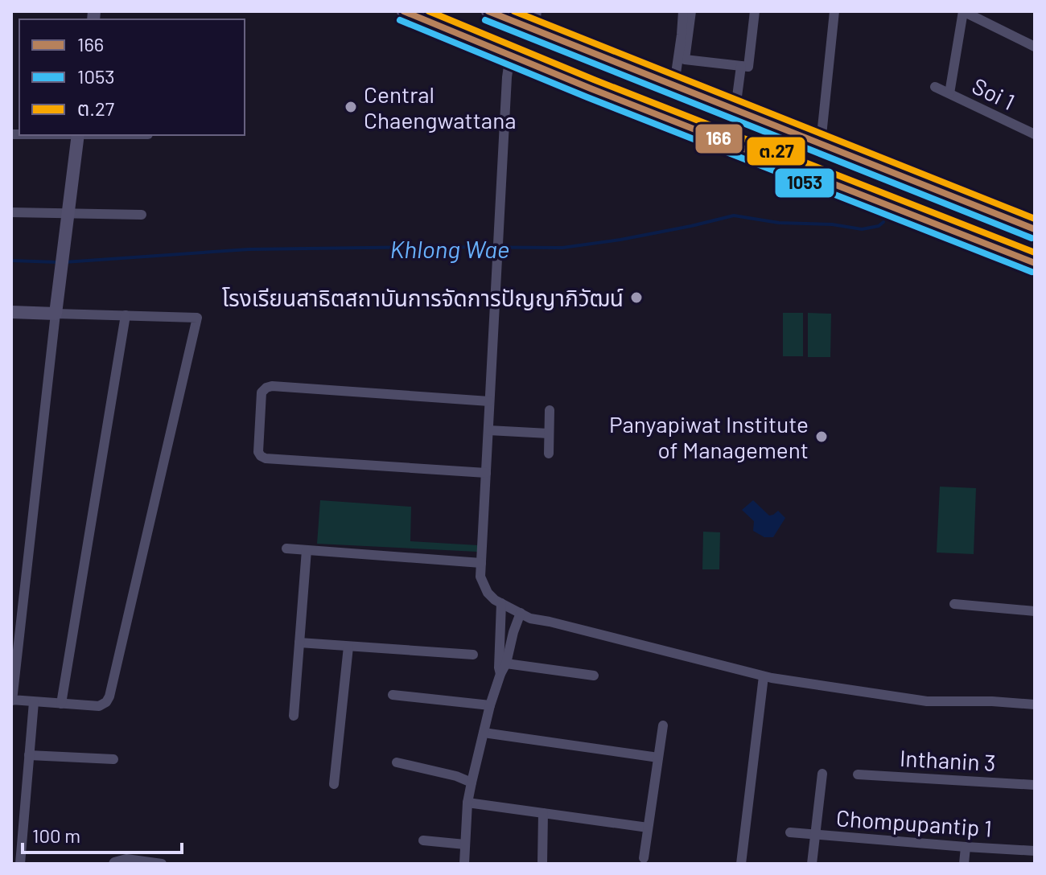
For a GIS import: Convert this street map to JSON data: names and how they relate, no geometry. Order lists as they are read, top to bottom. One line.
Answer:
{"streets":{"street":["Soi 1","Inthanin 3","Chompupantip 1"]},"water":["Khlong Wae"],"places":["Central Chaengwattana","โรงเรียนสาธิตสถาบันการจัดการปัญญาภิวัฒน์","Panyapiwat Institute of Management"],"lines":["transit line 166","transit line ต.27","transit line 1053"],"legend":["166","1053","ต.27"],"scale_bar":"100 m"}
